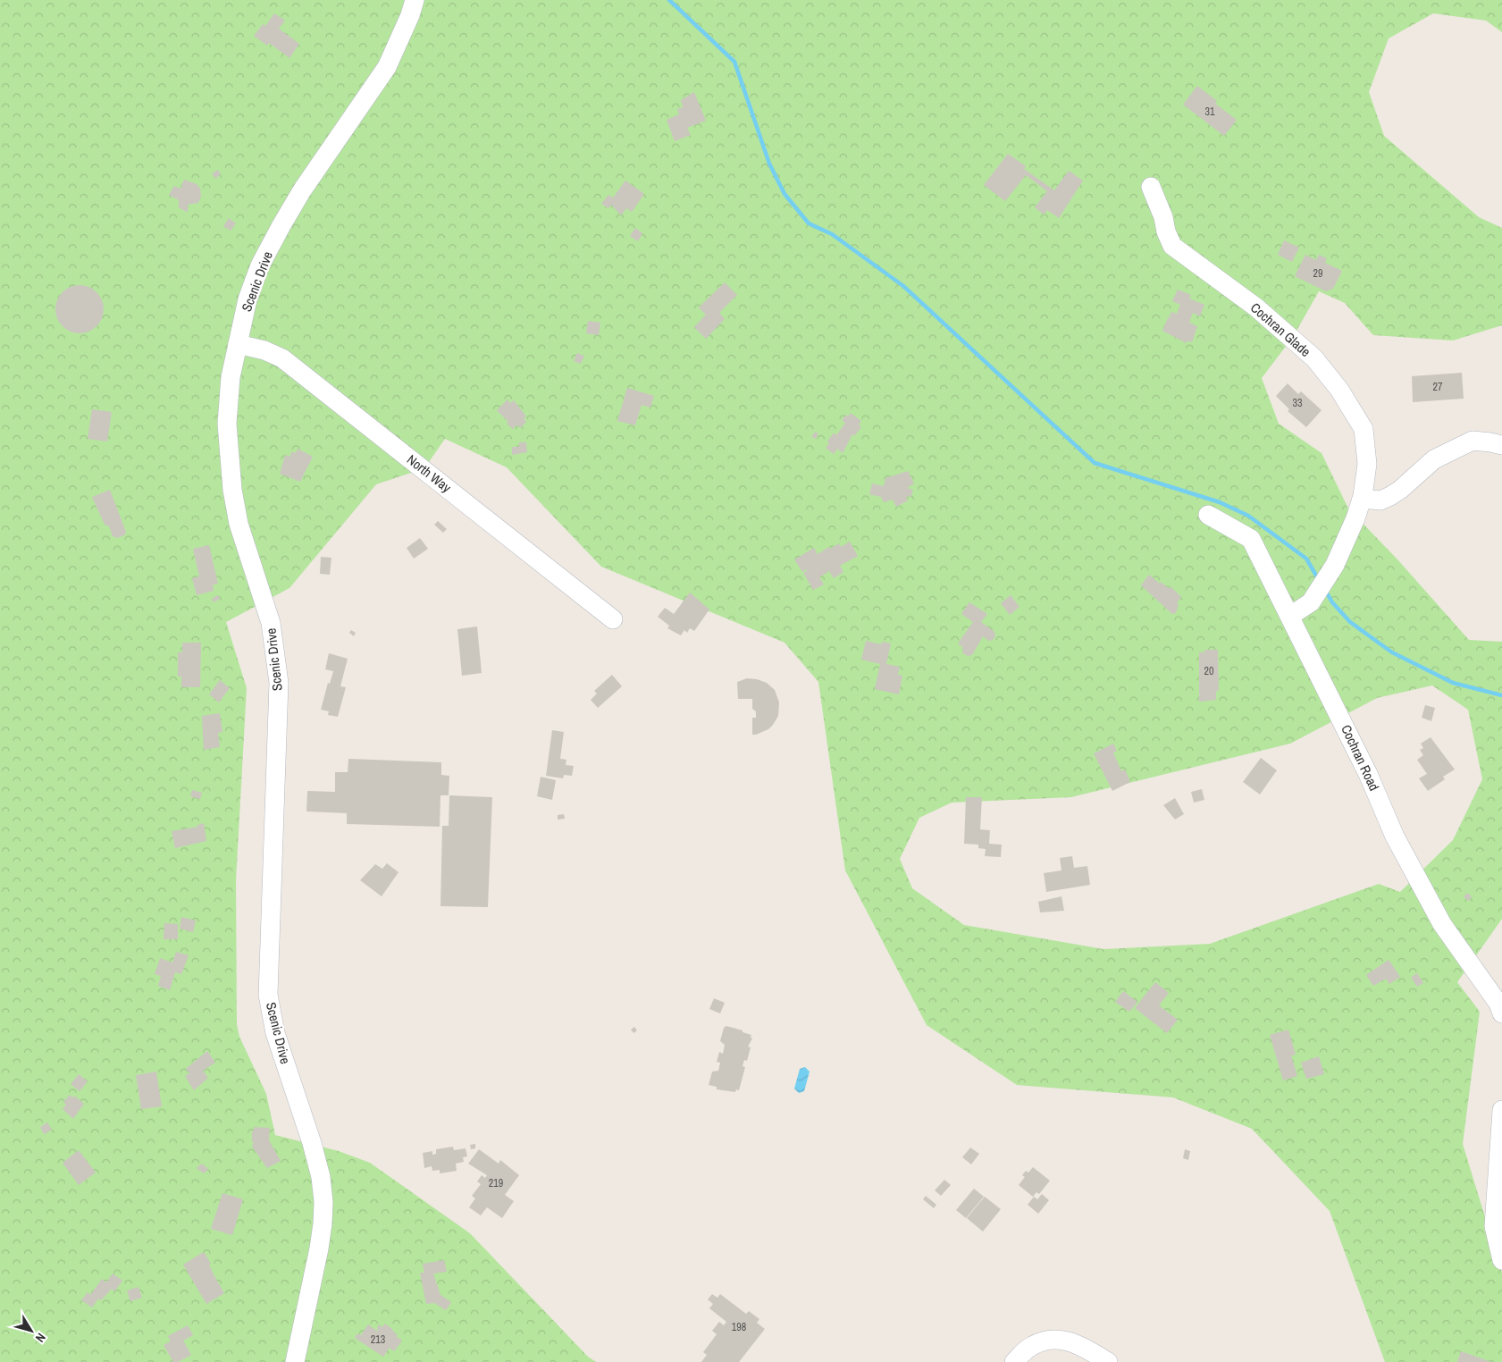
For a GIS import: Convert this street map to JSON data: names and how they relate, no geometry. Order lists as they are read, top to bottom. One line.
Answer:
{"streets":{"street":["Scenic Drive","Cochran Glade","North Way","Cochran Road"]},"crossings":[["Scenic Drive","North Way"],["Cochran Glade","Cochran Road"]],"house_numbers":["31","29","27","33","20","219","198","213"],"north":"bottom right"}
